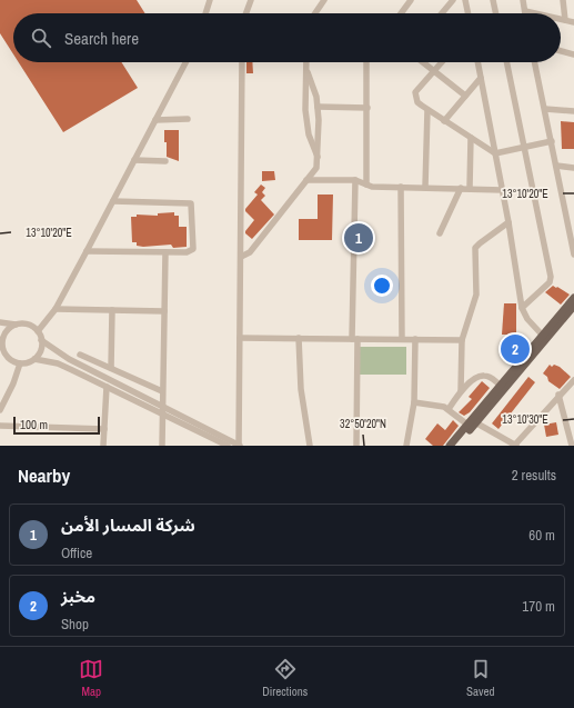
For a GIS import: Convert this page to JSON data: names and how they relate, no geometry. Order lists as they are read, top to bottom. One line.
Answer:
{"scale_bar":"100 m","page":{"search":"Search here","pins":["1","2"],"scale":"100 m","heading":["Nearby","2 results"],"list":[{"mark":"1","name":"شركة المسار الأمن","note":"Office","value":"60 m"},{"mark":"2","name":"مخبز","note":"Shop","value":"170 m"}],"nav":["Map","Directions","Saved"]},"coordinates":["13°10'20\"E","13°10'30\"E","32°50'20\"N"]}
